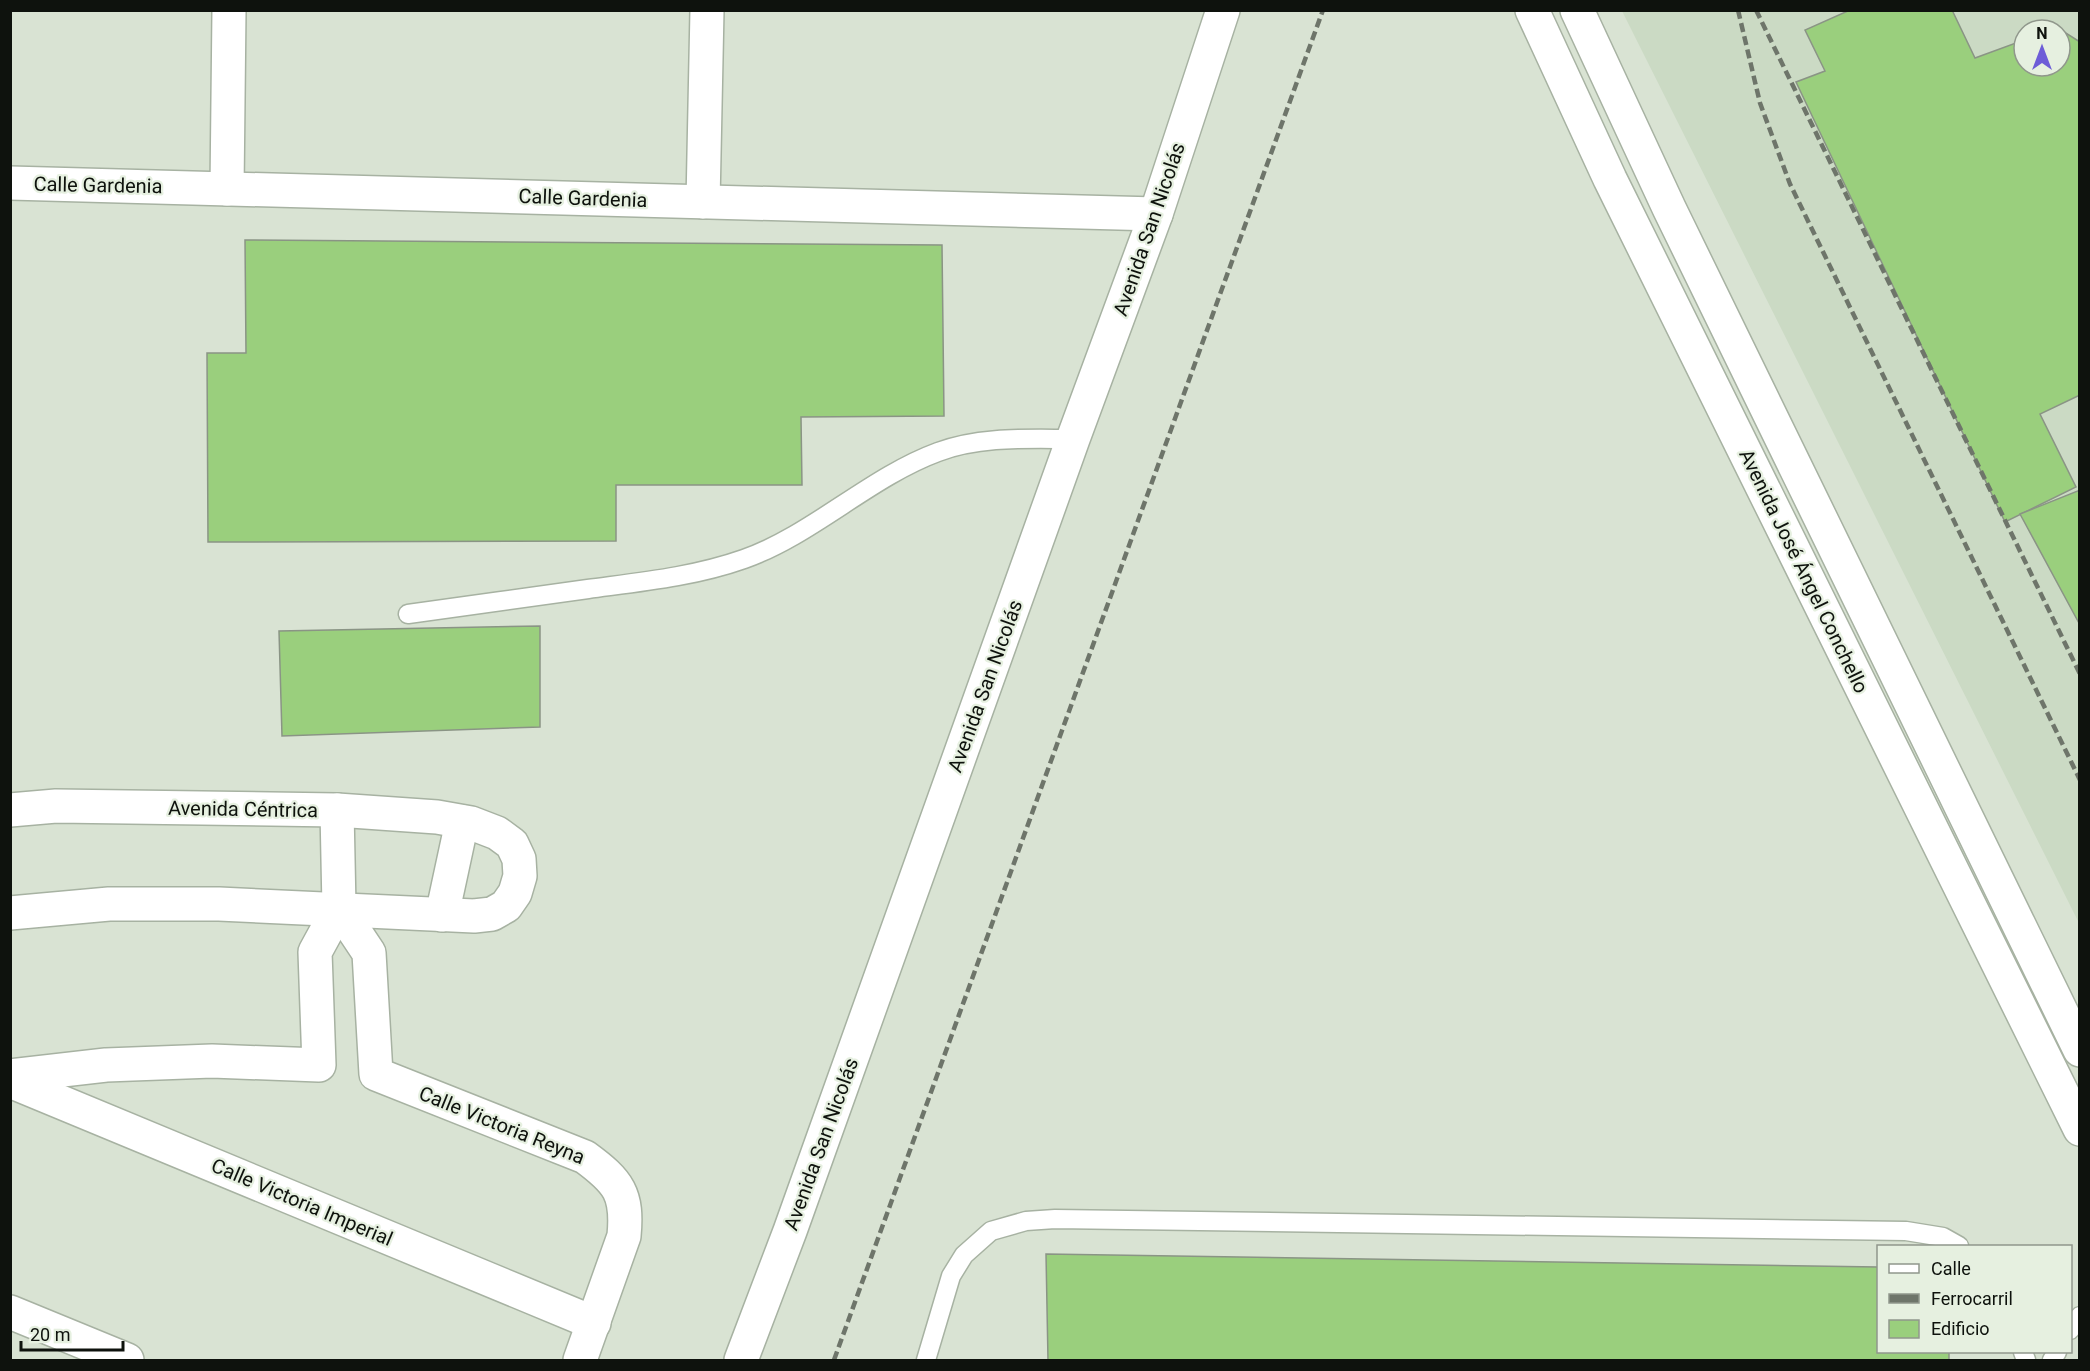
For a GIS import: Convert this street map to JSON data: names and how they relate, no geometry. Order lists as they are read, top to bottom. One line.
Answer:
{"streets":{"street":["Calle Gardenia","Avenida San Nicolás","Avenida José Ángel Conchello","Avenida Céntrica","Calle Victoria Reyna","Calle Victoria Imperial"]},"crossings":[["Calle Gardenia","Avenida San Nicolás"],["Avenida Céntrica","Calle Victoria Reyna"],["Calle Victoria Reyna","Calle Victoria Imperial"]],"legend":["Calle","Ferrocarril","Edificio"],"scale_bar":"20 m","north":"top"}
